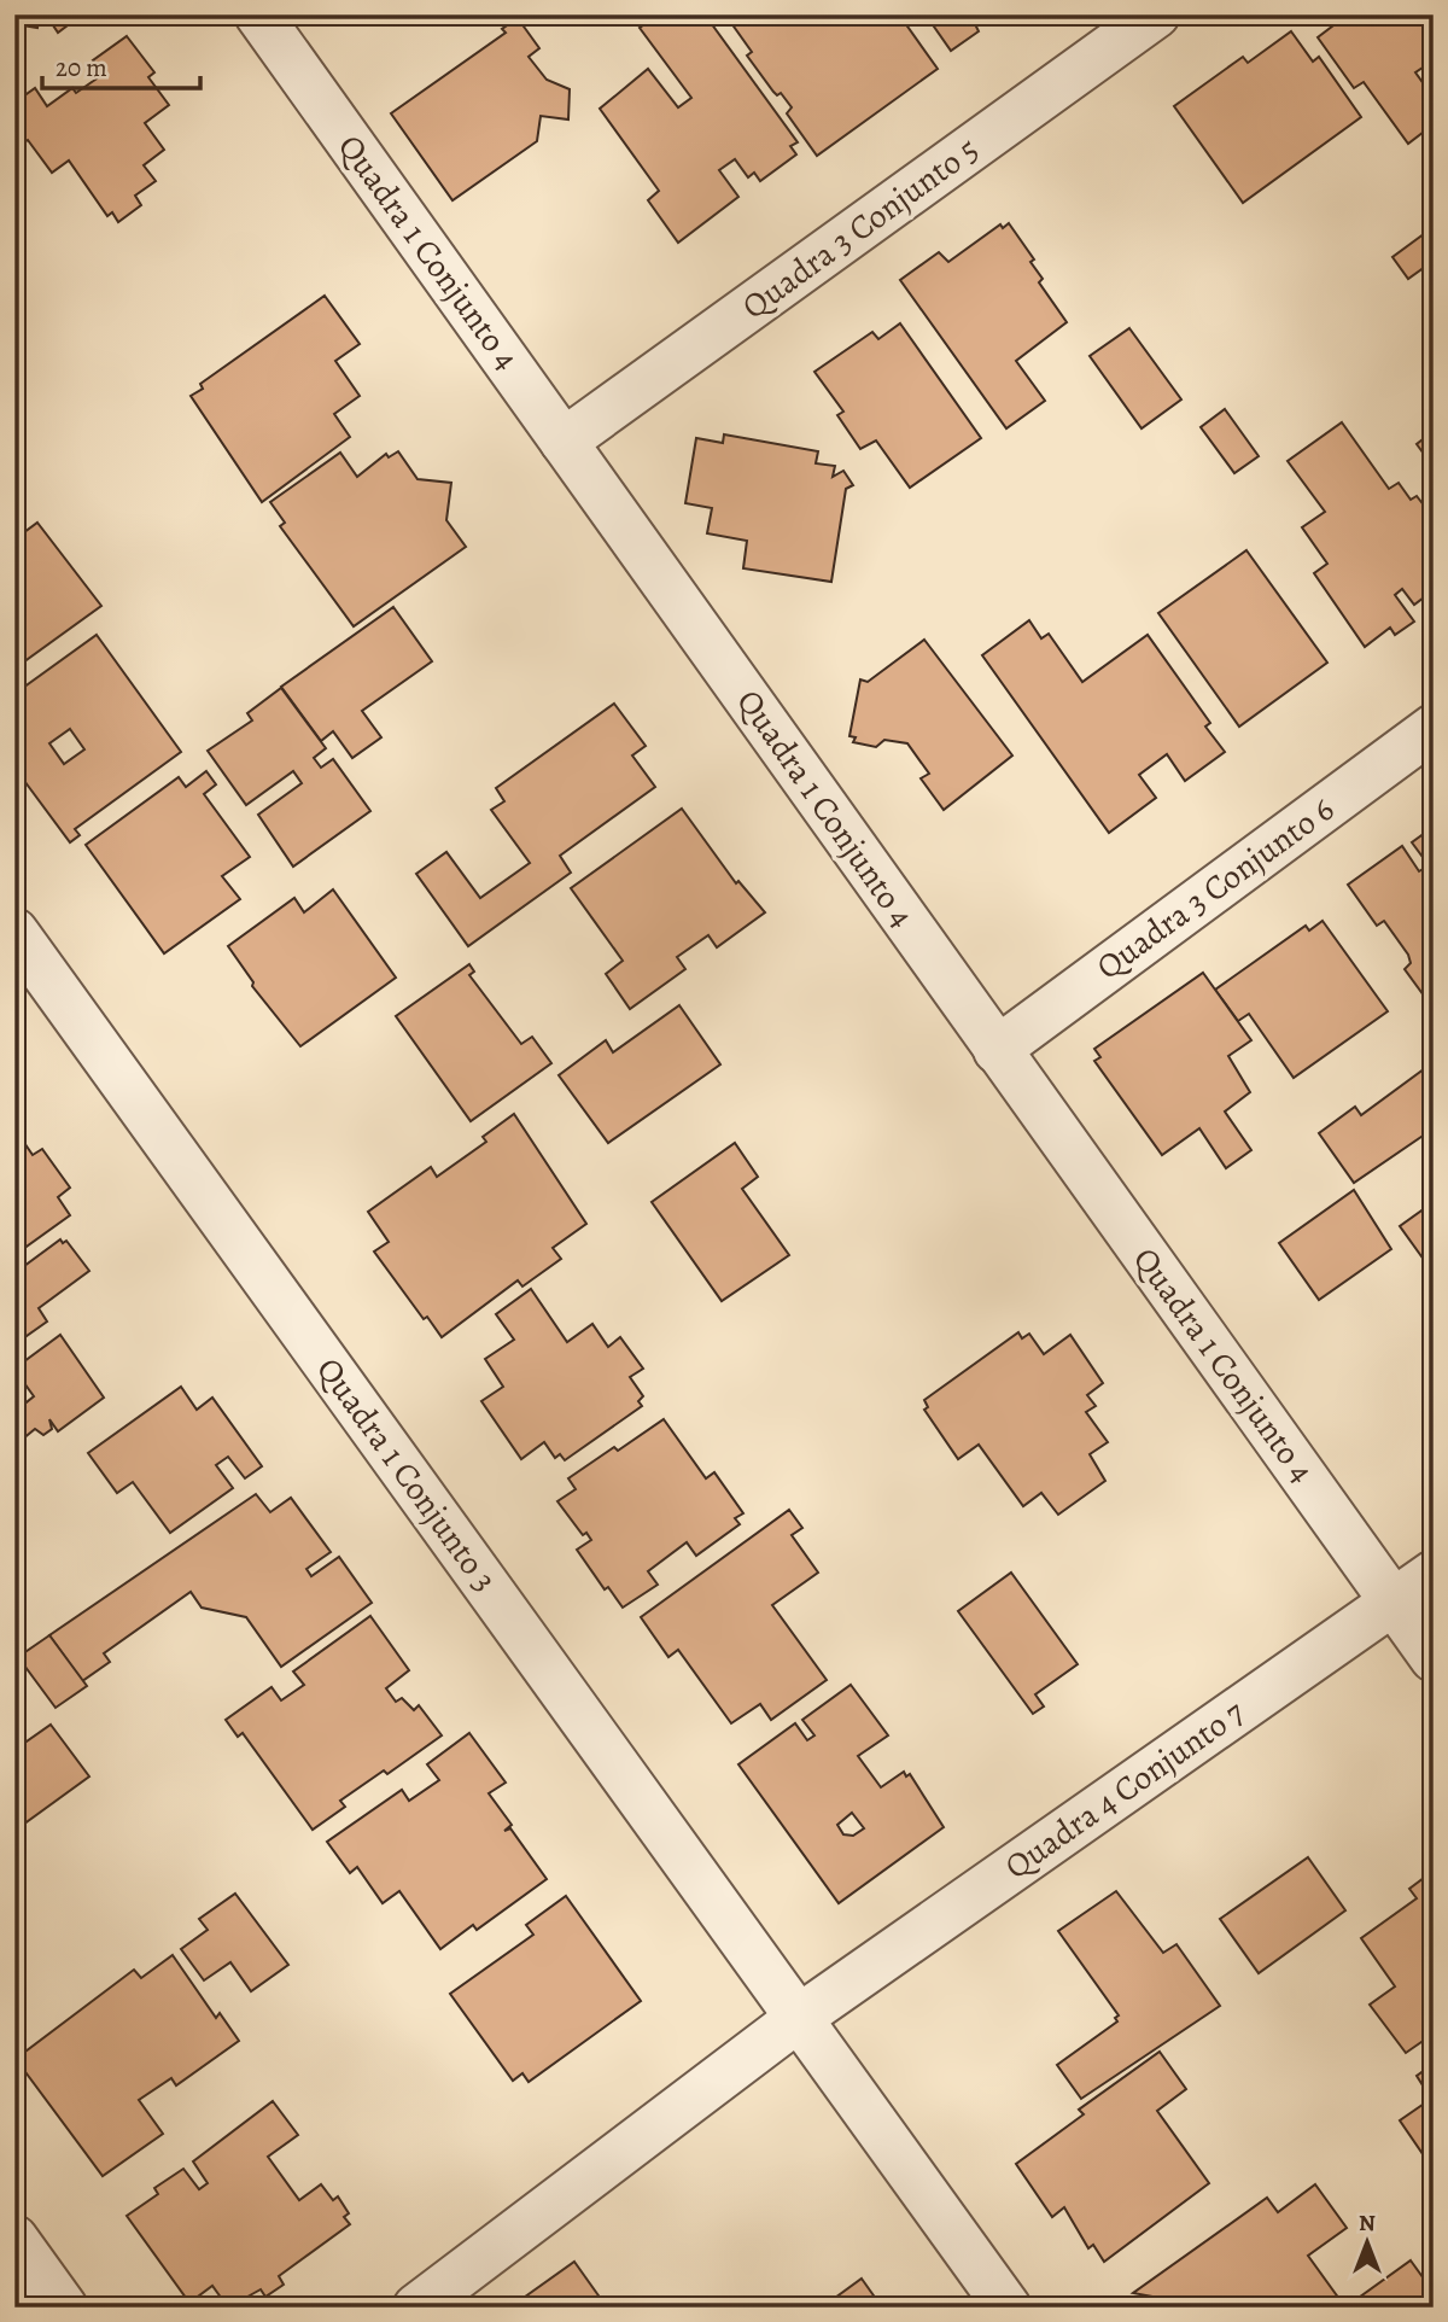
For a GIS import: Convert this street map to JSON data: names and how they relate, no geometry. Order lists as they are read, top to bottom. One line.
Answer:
{"streets":{"street":["Quadra 3 Conjunto 5","Quadra 1 Conjunto 4","Quadra 3 Conjunto 6","Quadra 1 Conjunto 3","Quadra 4 Conjunto 7"]},"crossings":[["Quadra 3 Conjunto 5","Quadra 1 Conjunto 4"],["Quadra 1 Conjunto 4","Quadra 3 Conjunto 6"],["Quadra 1 Conjunto 4","Quadra 4 Conjunto 7"],["Quadra 1 Conjunto 3","Quadra 4 Conjunto 7"]],"scale_bar":"20 m","north":"top"}
